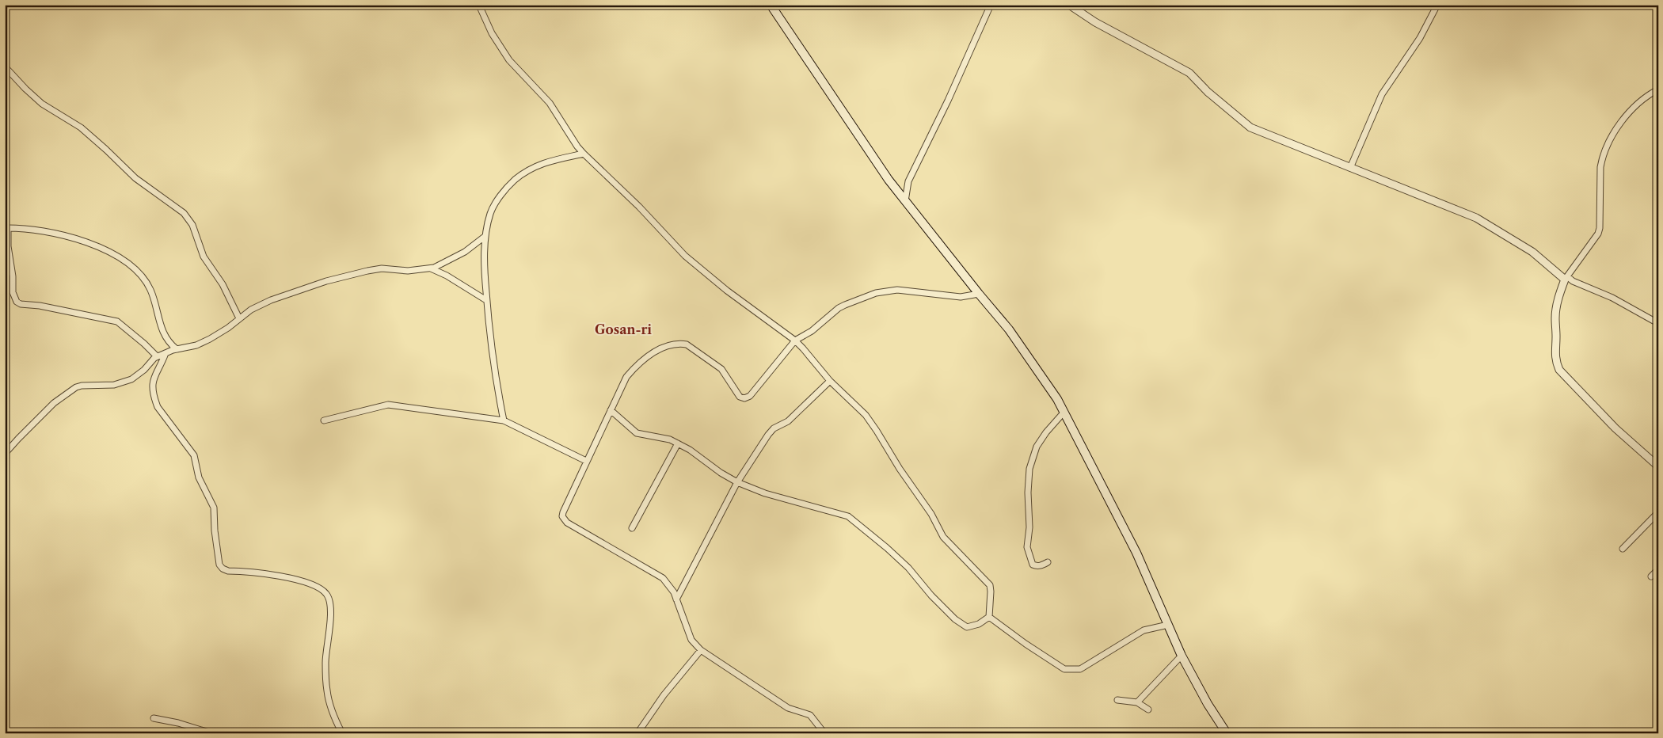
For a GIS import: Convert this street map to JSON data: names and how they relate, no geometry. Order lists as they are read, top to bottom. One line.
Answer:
{"districts":["Gosan-ri"]}
